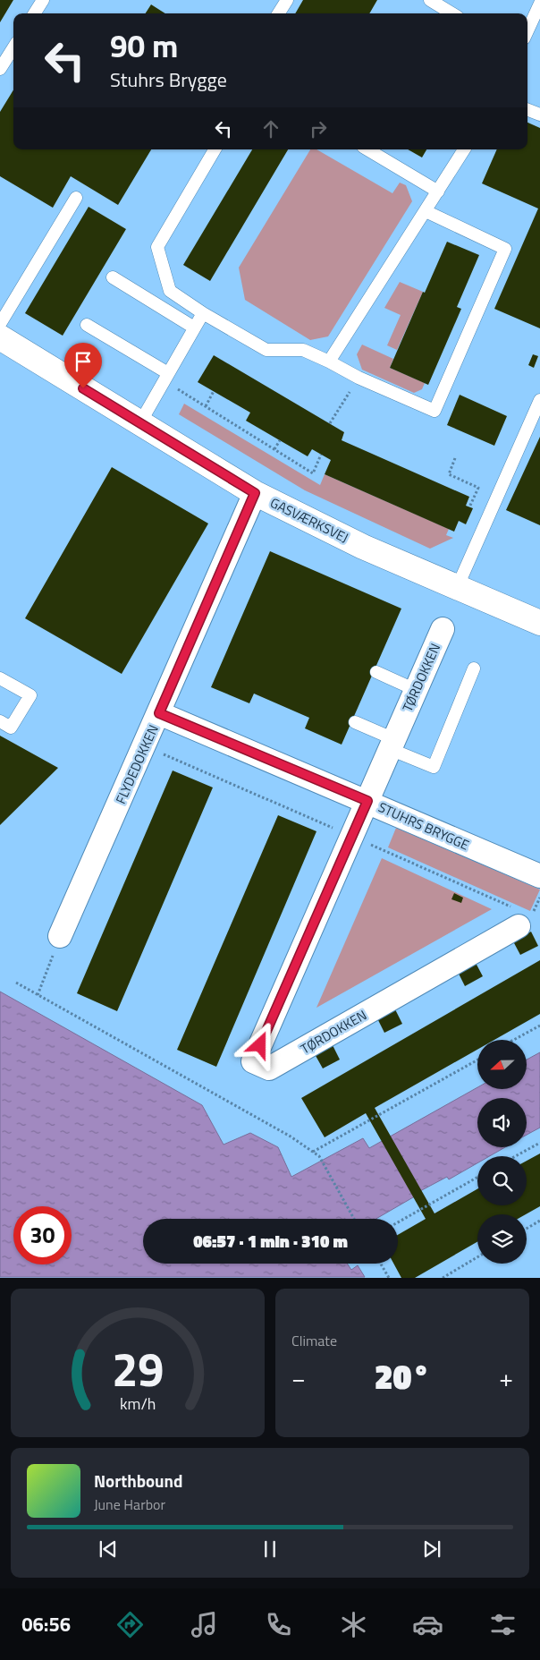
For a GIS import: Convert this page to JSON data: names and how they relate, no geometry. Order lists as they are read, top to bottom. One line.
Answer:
{"streets":{"street":["GASVÆRKSVEJ","TØRDOKKEN","FLYDEDOKKEN","STUHRS BRYGGE"]},"crossings":[["GASVÆRKSVEJ","FLYDEDOKKEN"],["TØRDOKKEN","STUHRS BRYGGE"],["FLYDEDOKKEN","STUHRS BRYGGE"]],"north":"left","page":{"turn":["90 m","Stuhrs Brygge"],"limit":"30","trip":"06:57 · 1 min · 310 m","tile":"Climate","heat":["−","20°","+"],"song":["Northbound","June Harbor"],"tabs":"06:56","gauge":["29","km/h"]}}
